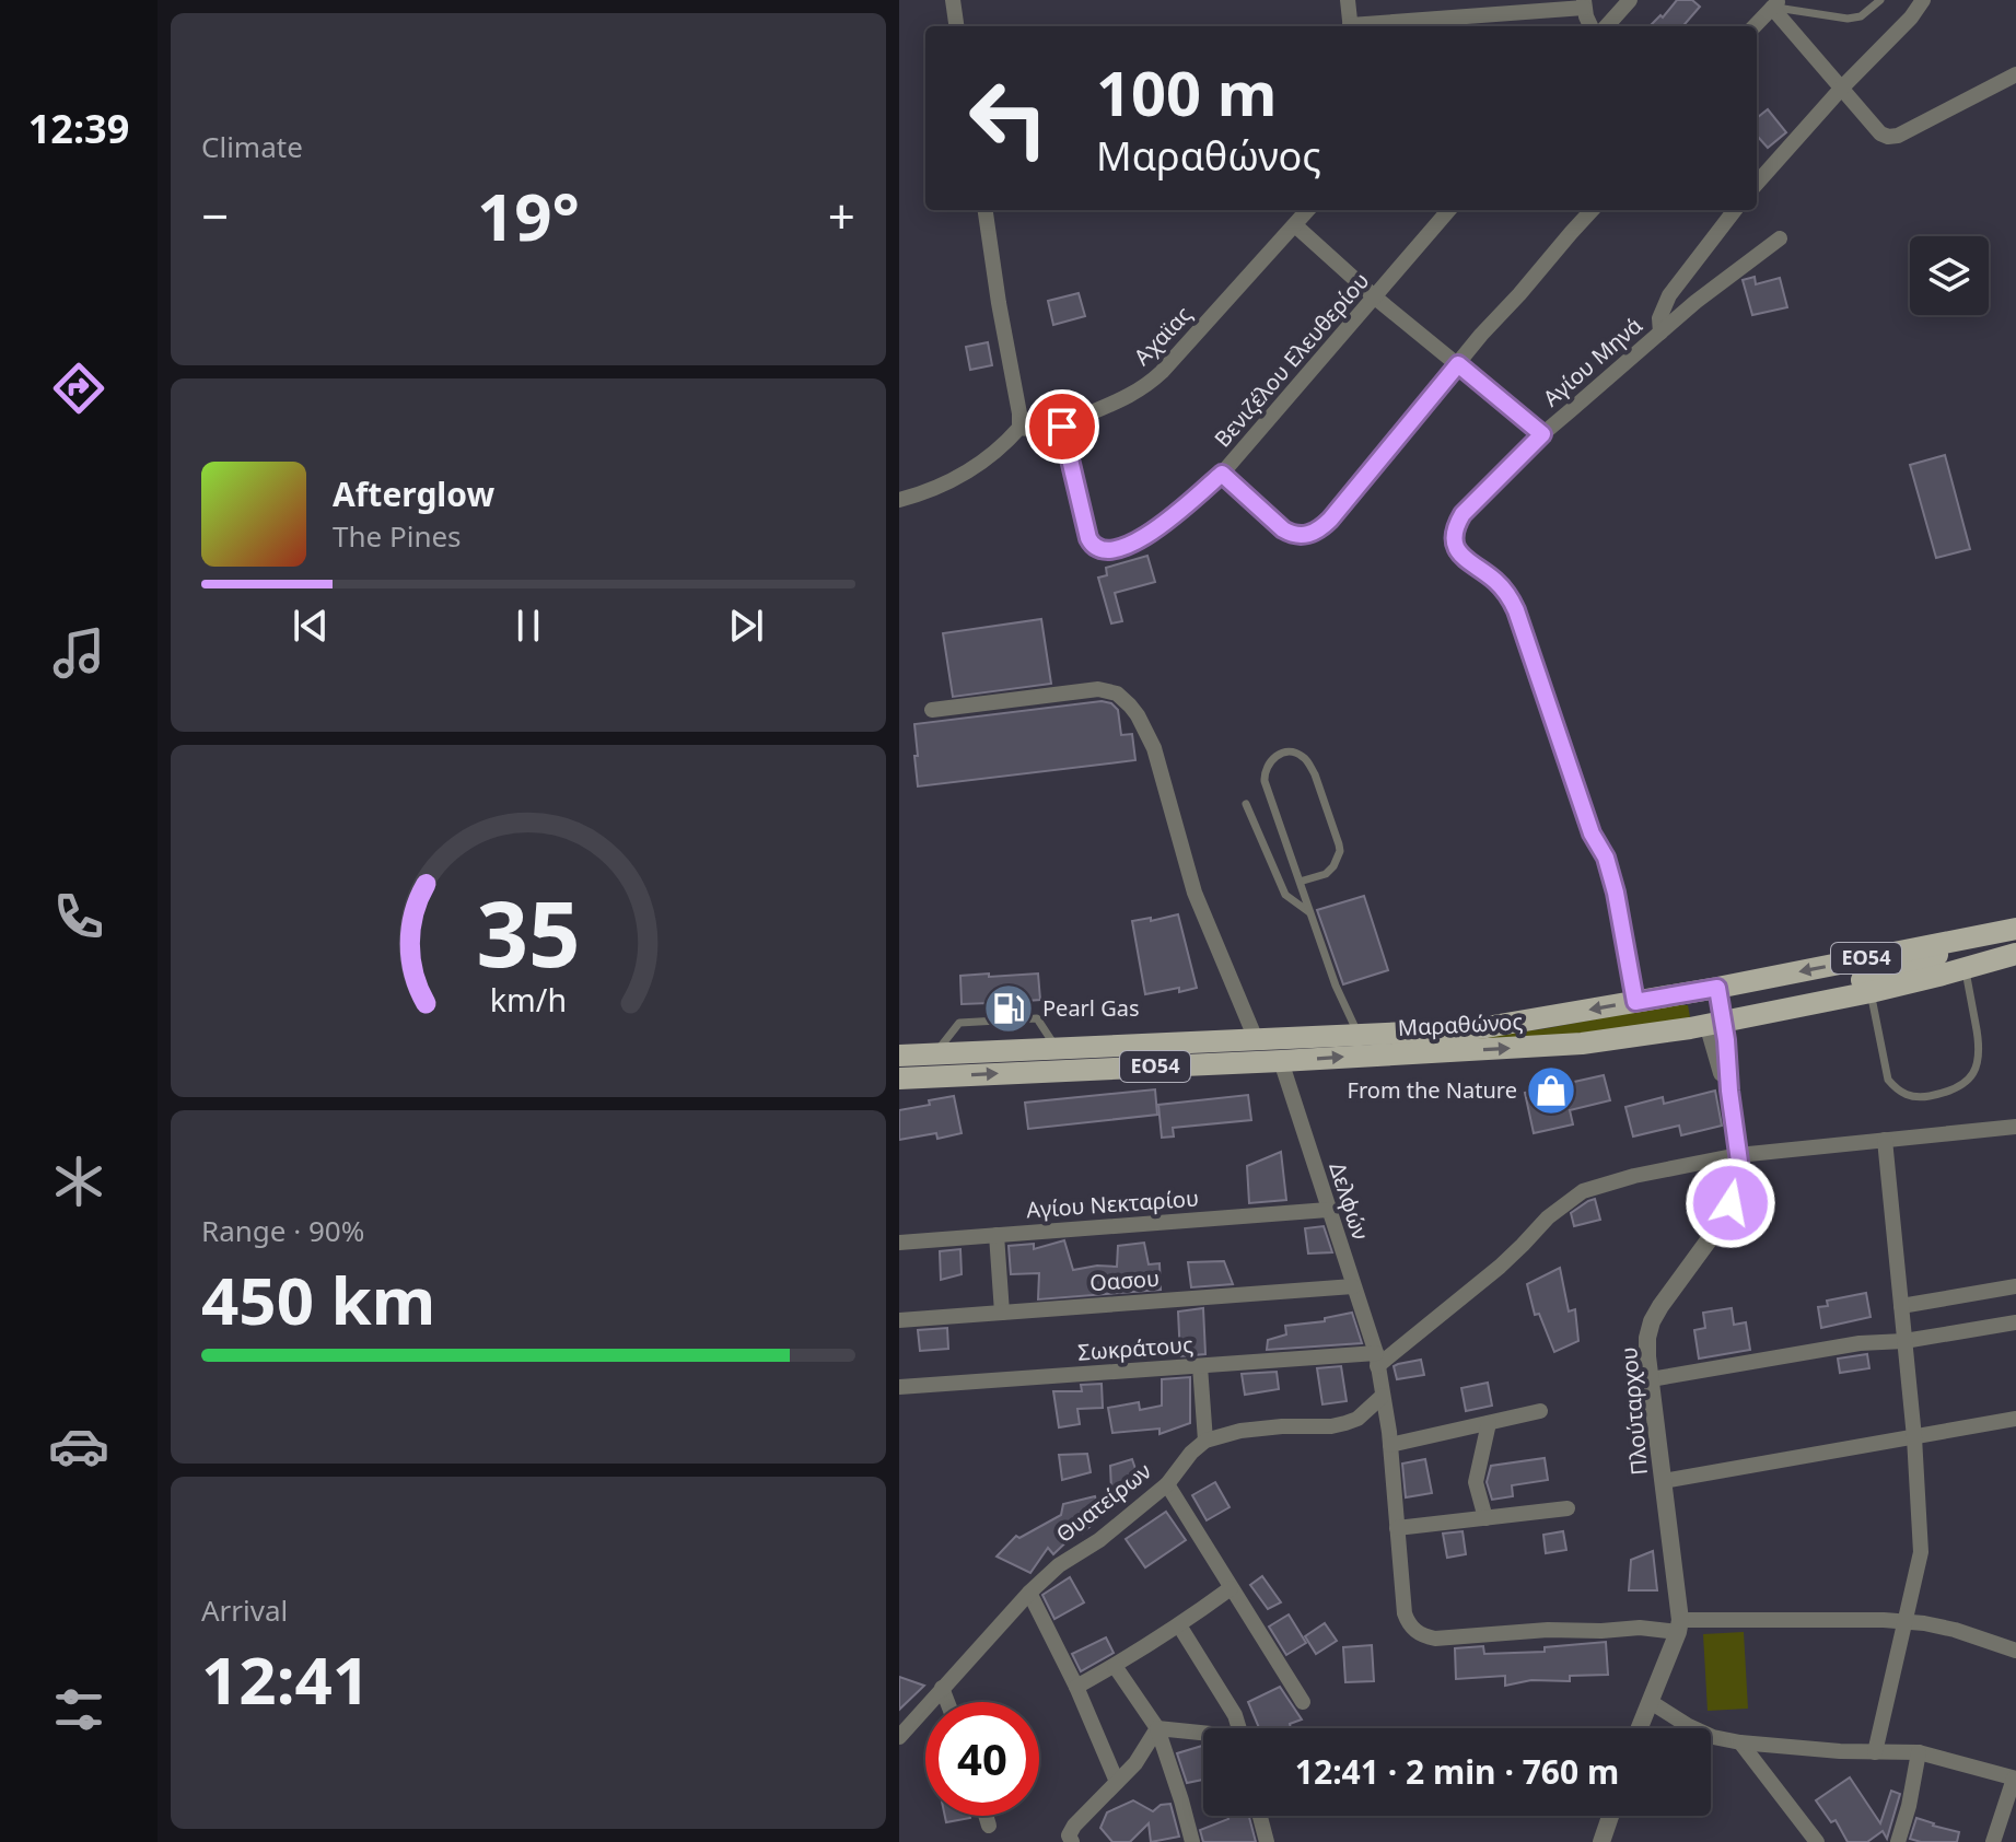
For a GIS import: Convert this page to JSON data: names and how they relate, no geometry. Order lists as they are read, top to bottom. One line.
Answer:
{"streets":{"main road":["ΕΟ54","Μαραθώνος"],"street":["Αχαϊας","Βενιζέλου Ελευθερίου","Αγίου Μηνά","Δελφών","Αγίου Νεκταρίου","Οασου","Σωκράτους","Πλούταρχου","Θυατείρων"]},"crossings":[["Αχαϊας","Βενιζέλου Ελευθερίου"],["Αγίου Μηνά","Μαραθώνος"],["Μαραθώνος","Δελφών"],["Μαραθώνος","Πλούταρχου"],["Δελφών","Αγίου Νεκταρίου"],["Δελφών","Οασου"],["Δελφών","Σωκράτους"],["Δελφών","Πλούταρχου"]],"places":{"fuel station":["Pearl Gas"],"shop":["From the Nature"]},"page":{"tabs":"12:39","tile":["Climate",["Range · 90%","450 km"],["Arrival","12:41"]],"turn":["100 m","Μαραθώνος"],"heat":["−","19°","+"],"song":["Afterglow","The Pines"],"limit":"40","trip":"12:41 · 2 min · 760 m","gauge":["35","km/h"]}}
